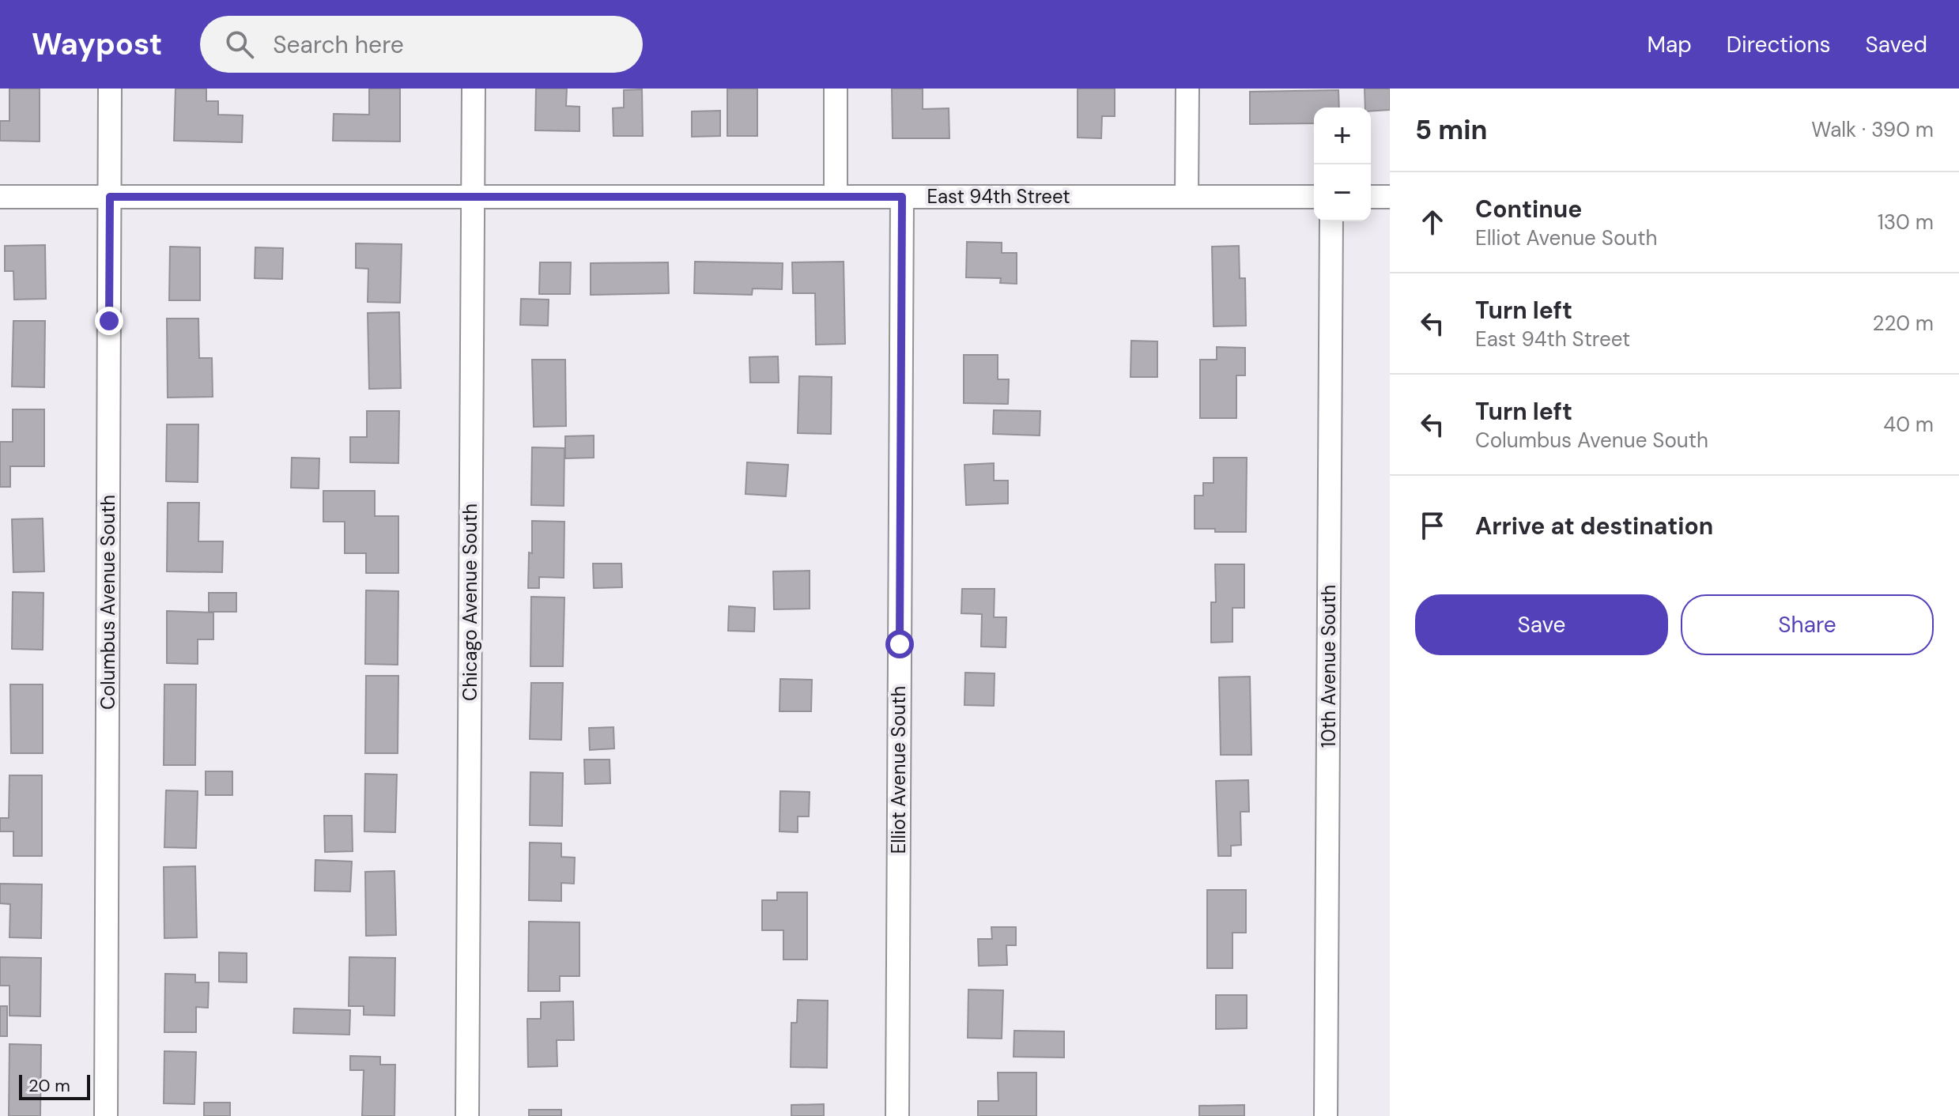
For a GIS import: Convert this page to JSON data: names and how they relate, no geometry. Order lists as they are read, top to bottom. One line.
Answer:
{"streets":{"street":["East 94th Street","Columbus Avenue South","Chicago Avenue South","10th Avenue South","Elliot Avenue South"]},"crossings":[["East 94th Street","Columbus Avenue South"],["East 94th Street","Chicago Avenue South"],["East 94th Street","Elliot Avenue South"]],"scale_bar":"20 m","page":{"header":"Waypost","search":"Search here","nav":["Map","Directions","Saved"],"heading":["5 min","Walk · 390 m"],"map_buttons":["+","−"],"list":[["Continue","Elliot Avenue South","130 m"],["Turn left","East 94th Street","220 m"],["Turn left","Columbus Avenue South","40 m"],"Arrive at destination"],"buttons":["Save","Share"],"scale":"20 m"}}
